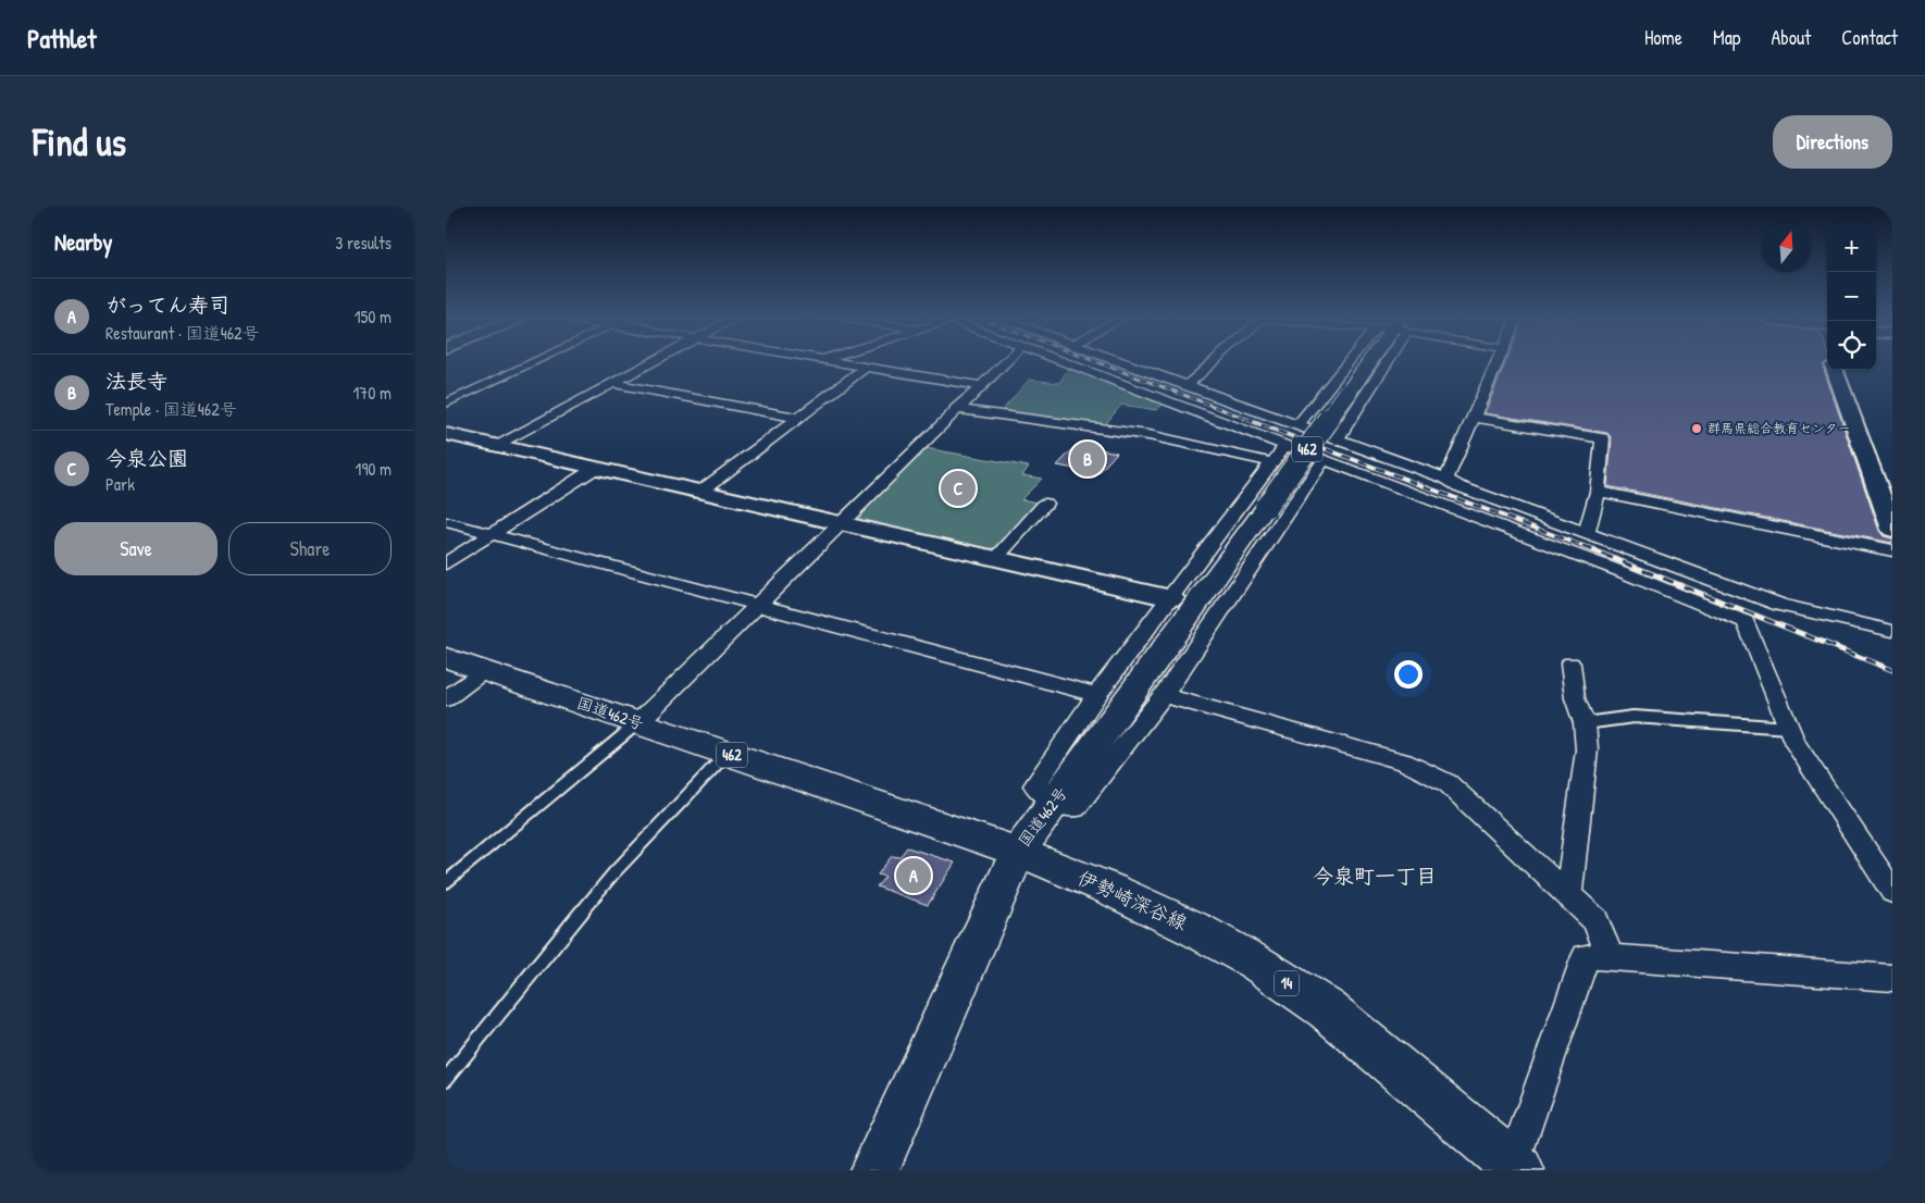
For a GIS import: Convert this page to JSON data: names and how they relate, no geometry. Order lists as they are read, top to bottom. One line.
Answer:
{"streets":{"main road":["462","国道462号","伊勢崎深谷線","14"]},"crossings":[["国道462号","伊勢崎深谷線"]],"districts":["今泉町一丁目"],"places":["群馬県総合教育センター"],"north":"top","page":{"header":"Pathlet","nav":["Home","Map","About","Contact"],"buttons":["Directions",["Save","Share"]],"title":"Find us","heading":["Nearby","3 results"],"map_buttons":["+","−"],"list":[{"mark":"A","name":"がってん寿司","note":"Restaurant · 国道462号","value":"150 m"},{"mark":"B","name":"法長寺","note":"Temple · 国道462号","value":"170 m"},{"mark":"C","name":"今泉公園","note":"Park","value":"190 m"}],"pins":["B","C","A"]}}
